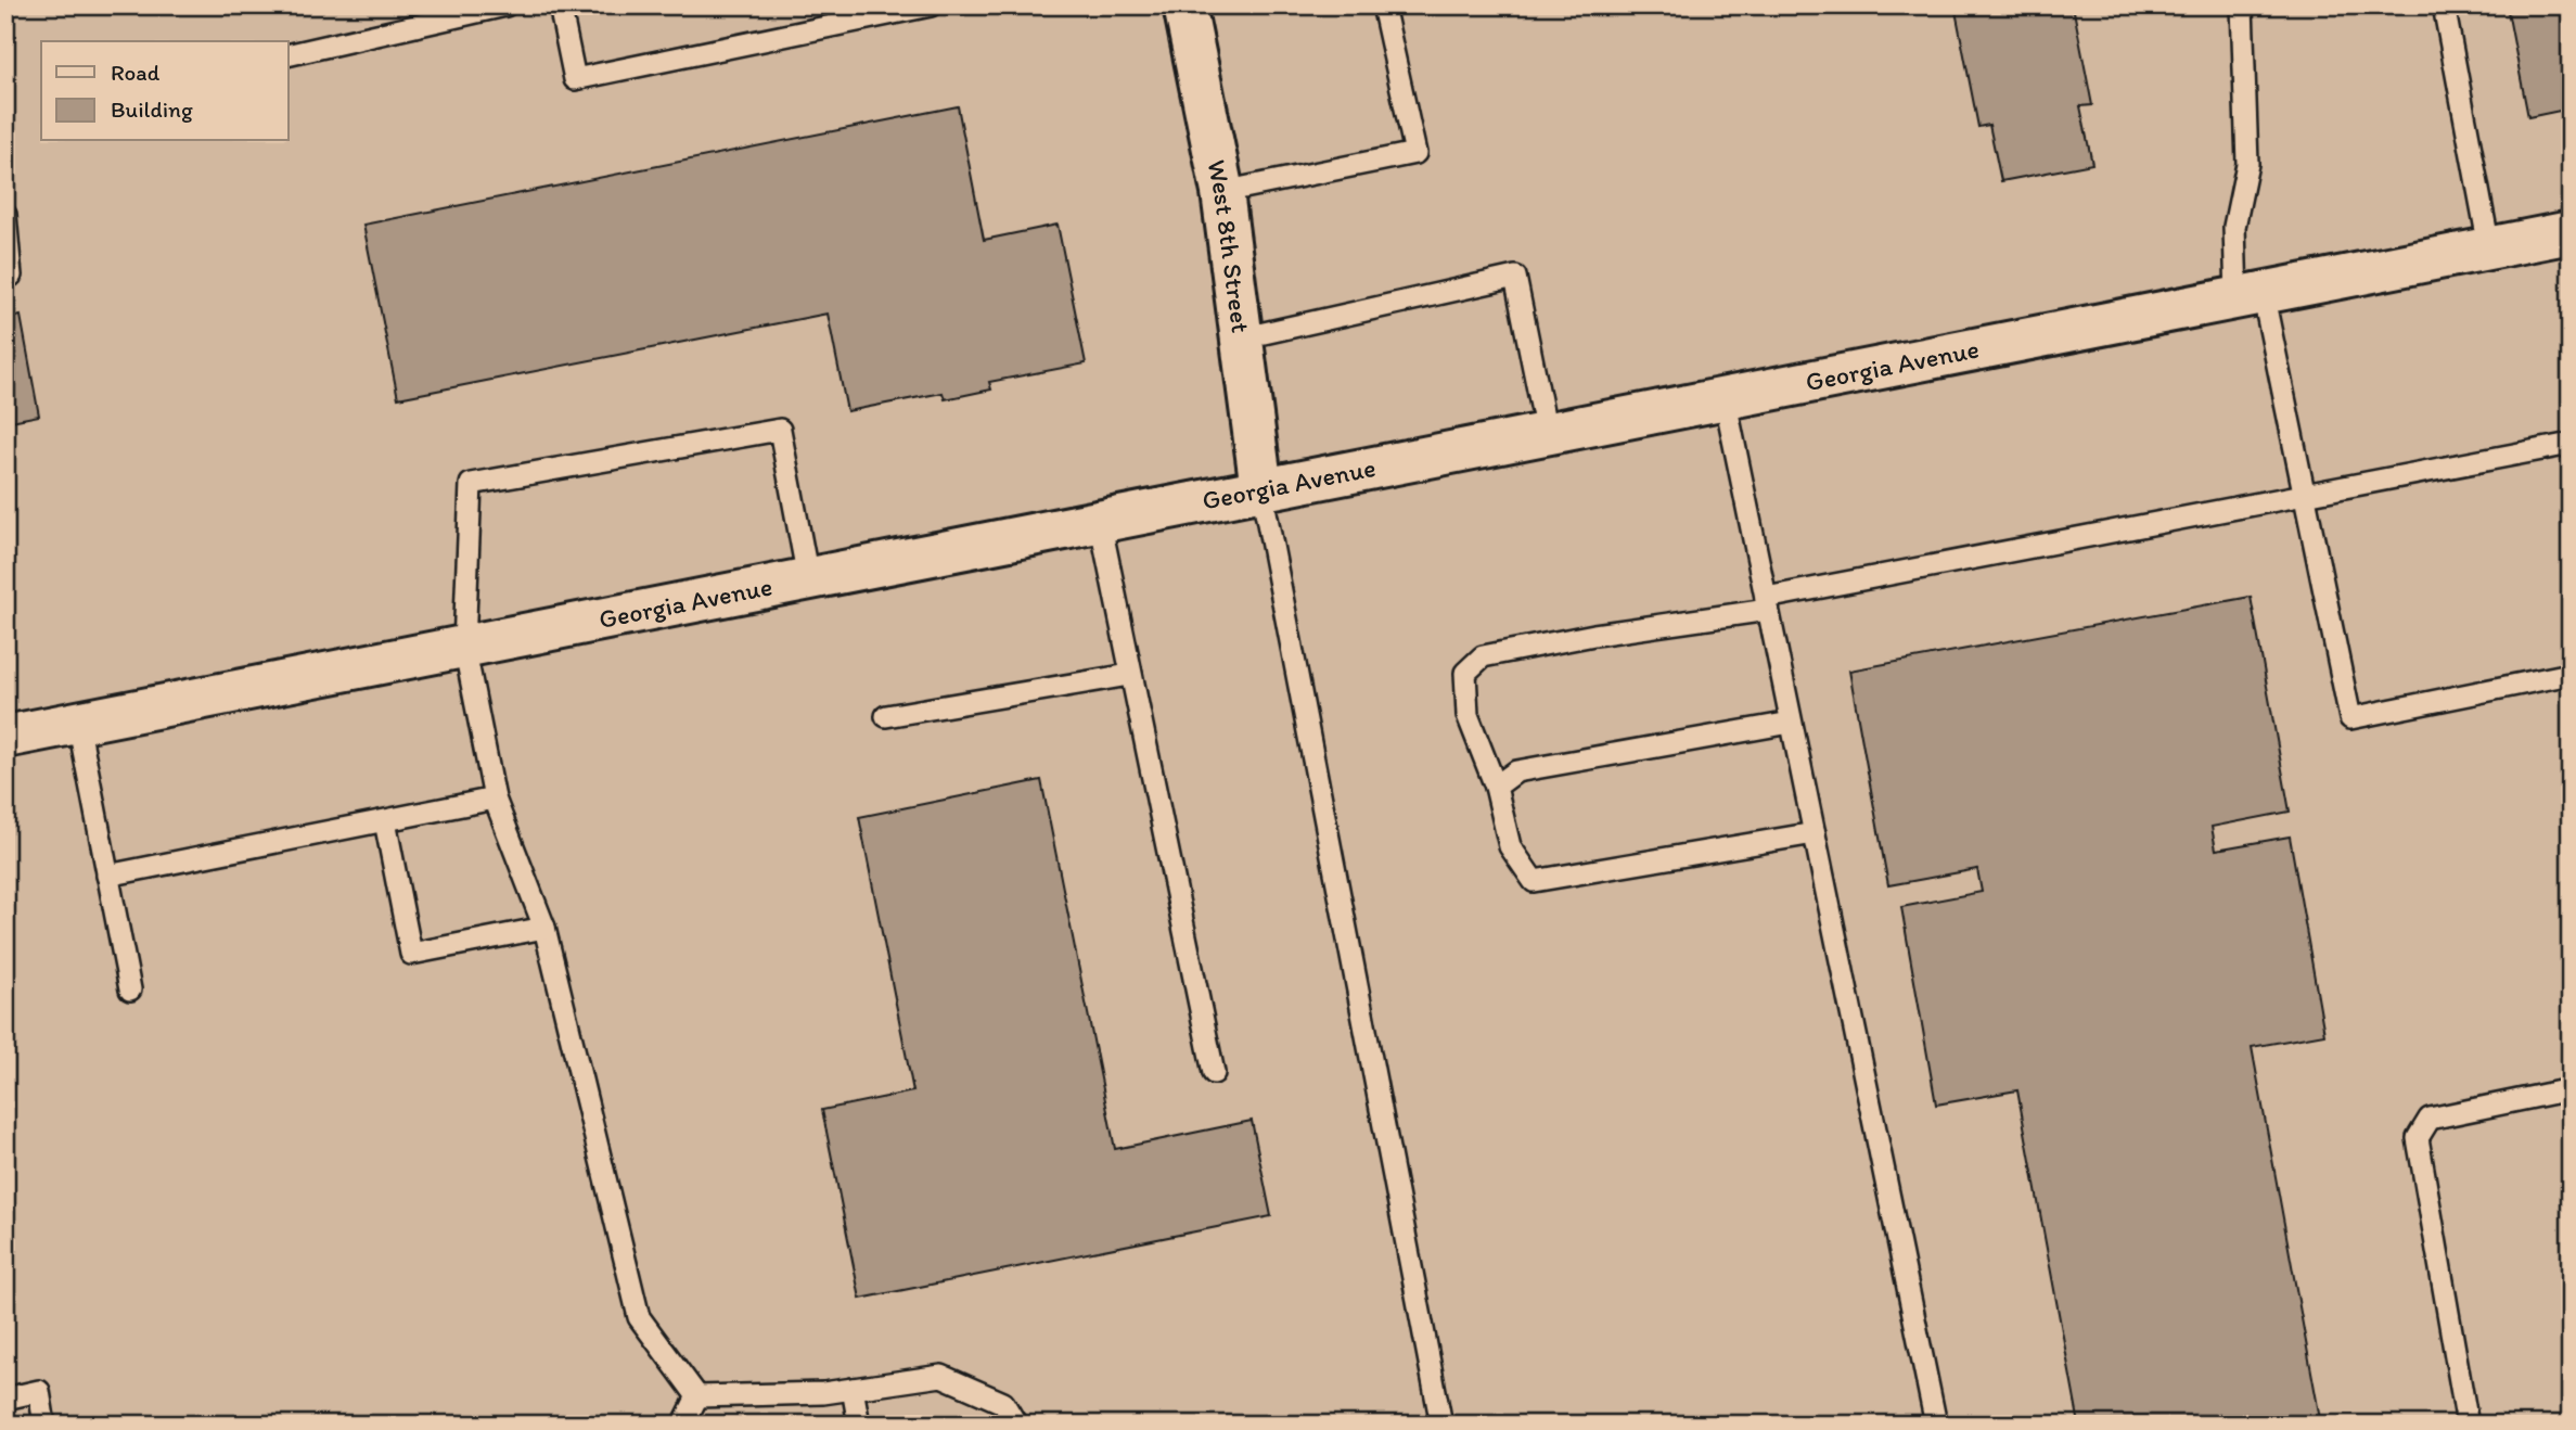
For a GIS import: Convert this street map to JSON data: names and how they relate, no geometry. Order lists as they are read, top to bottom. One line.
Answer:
{"streets":{"street":["West 8th Street","Georgia Avenue"]},"crossings":[["West 8th Street","Georgia Avenue"]],"legend":["Road","Building"]}
